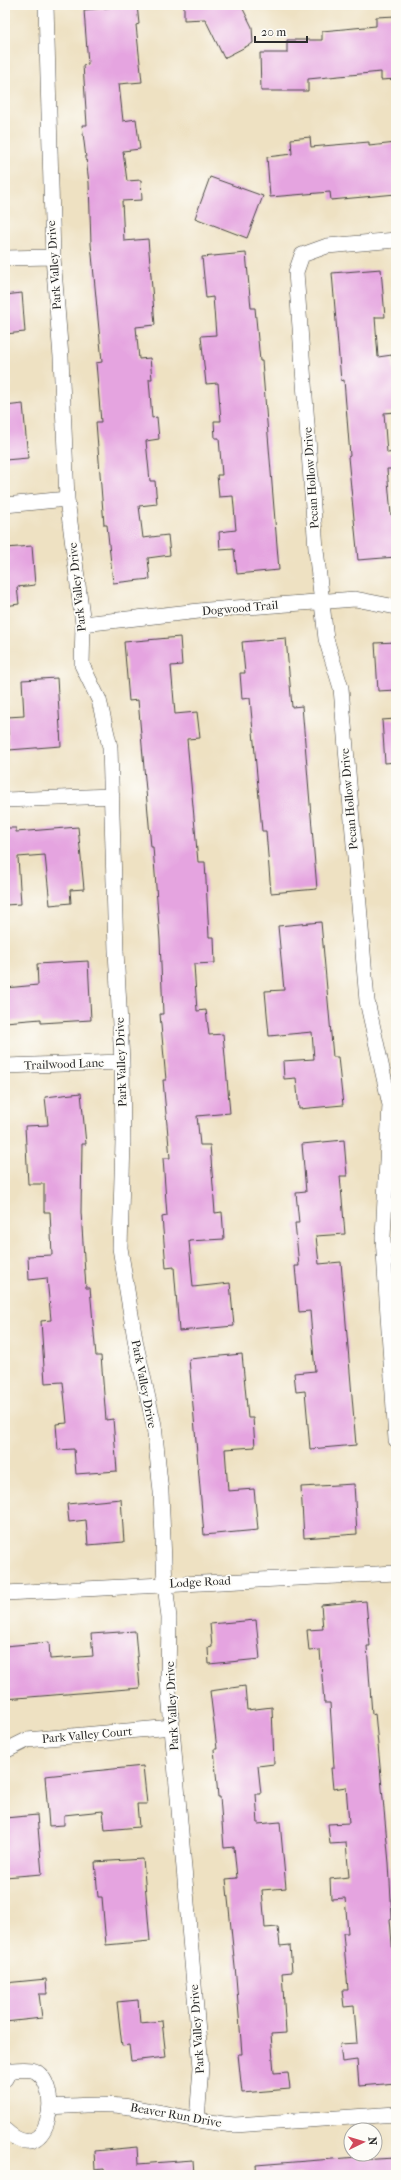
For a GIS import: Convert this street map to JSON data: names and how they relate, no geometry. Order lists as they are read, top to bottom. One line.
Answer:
{"streets":{"street":["Park Valley Drive","Pecan Hollow Drive","Dogwood Trail","Trailwood Lane","Lodge Road","Park Valley Court","Beaver Run Drive"]},"crossings":[["Park Valley Drive","Dogwood Trail"],["Park Valley Drive","Trailwood Lane"],["Park Valley Drive","Lodge Road"],["Park Valley Drive","Park Valley Court"],["Park Valley Drive","Beaver Run Drive"],["Pecan Hollow Drive","Dogwood Trail"]],"scale_bar":"20 m","north":"right"}
